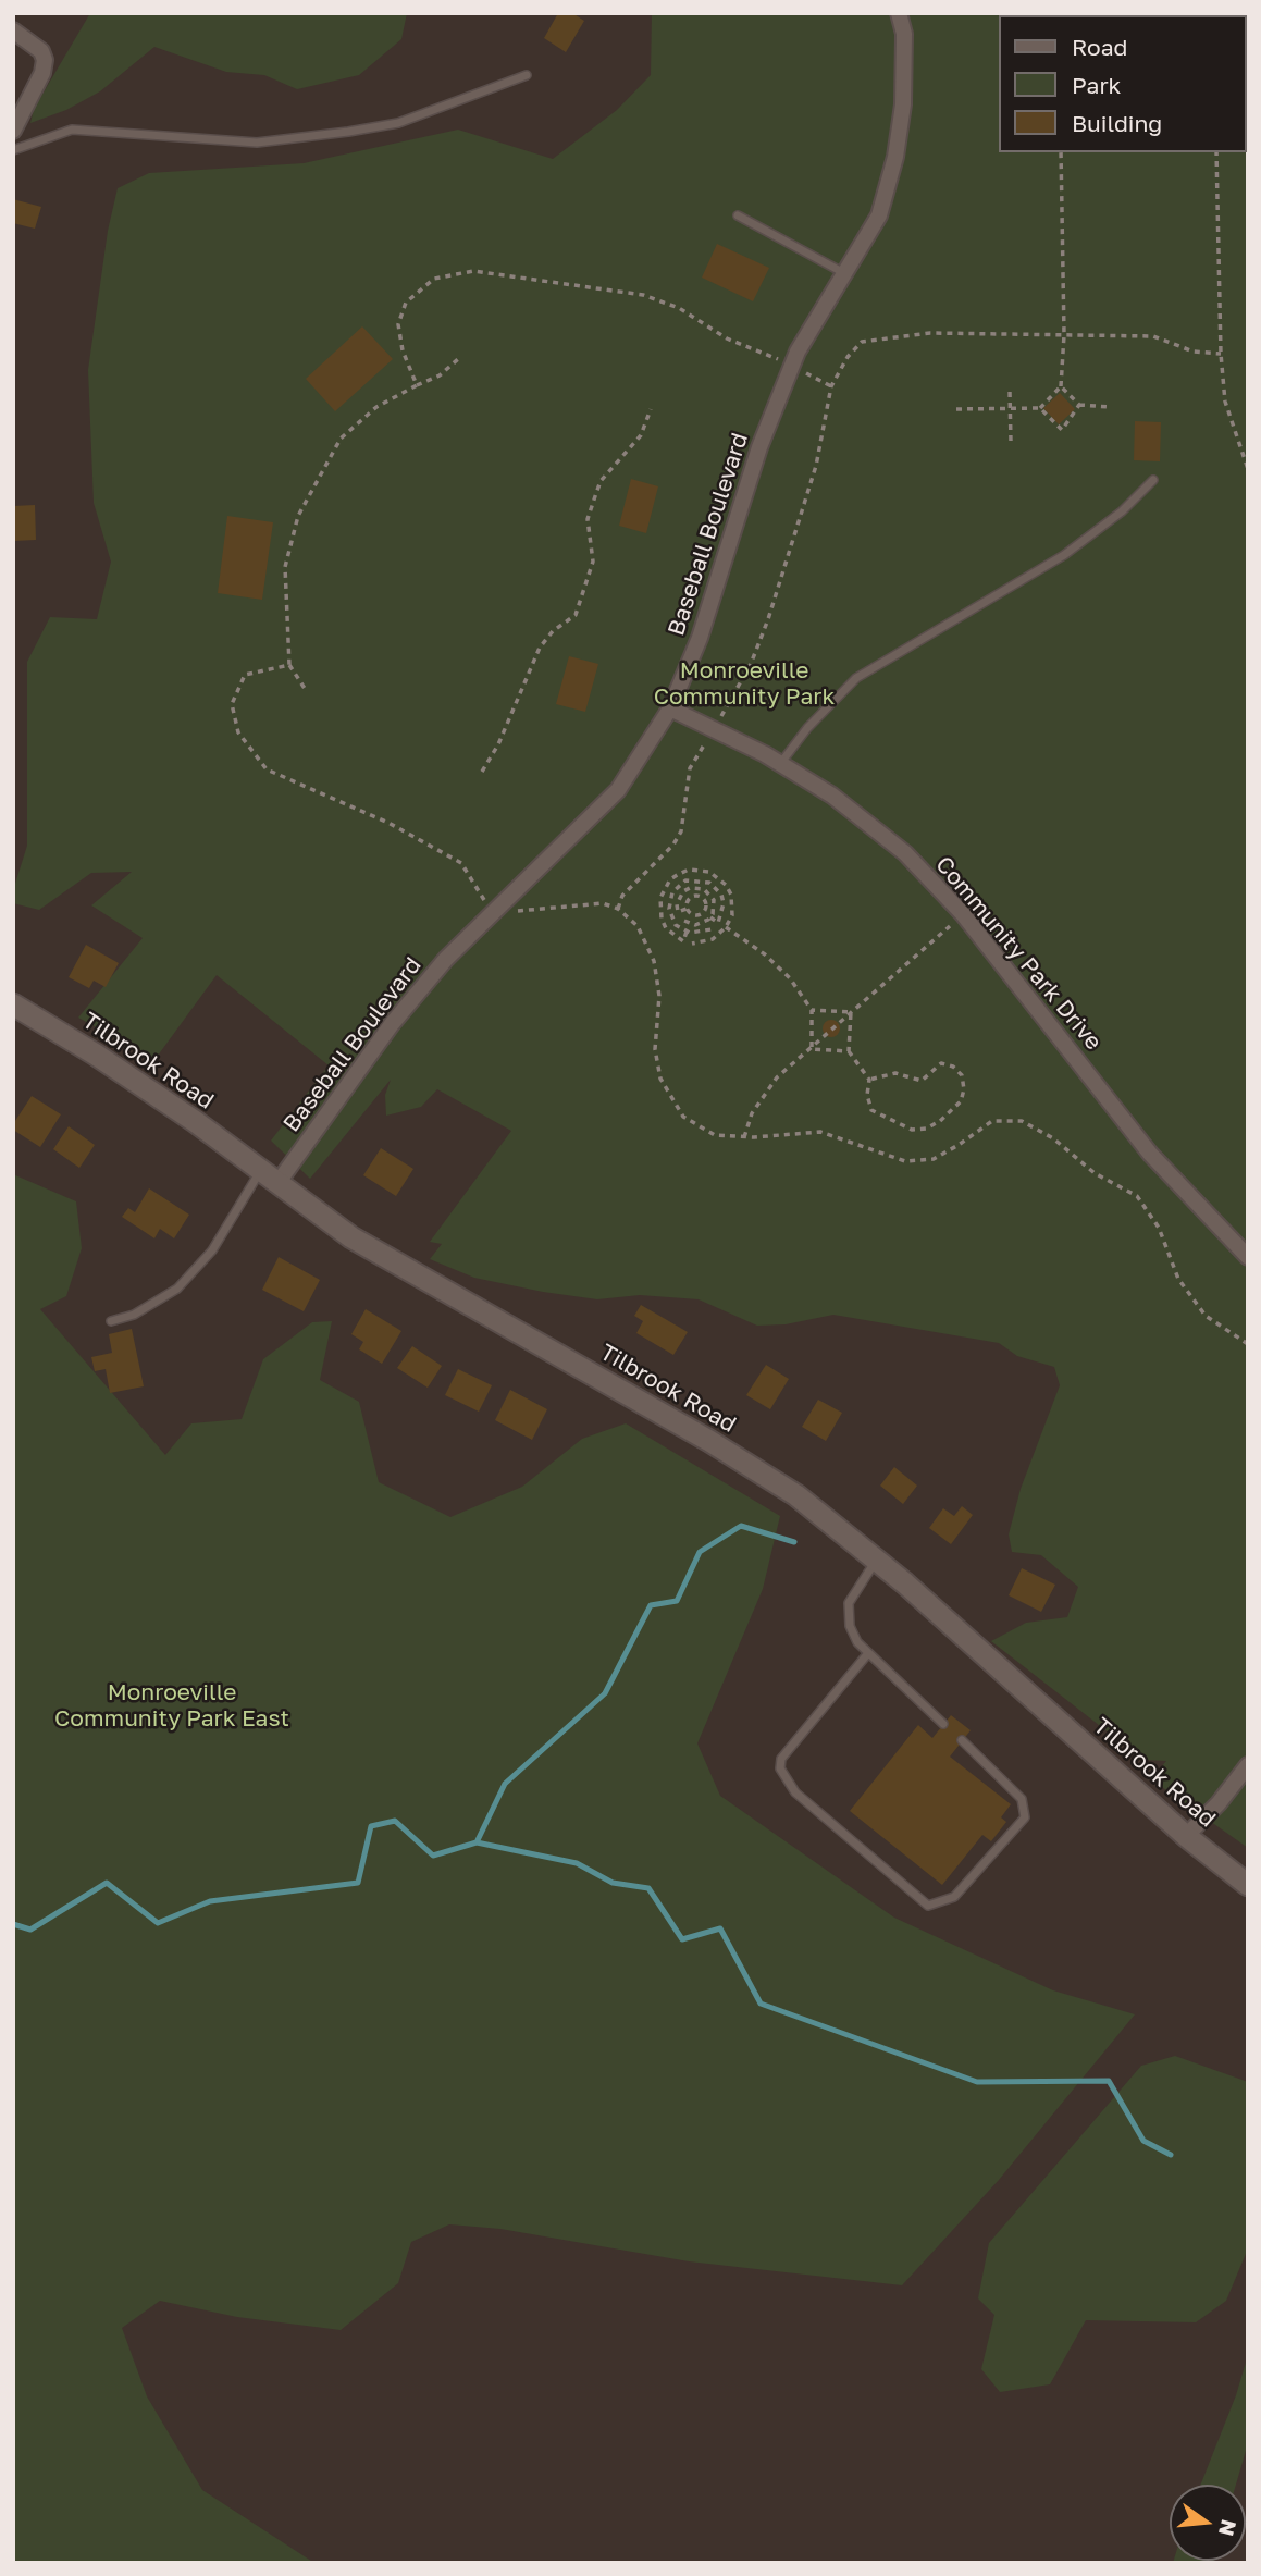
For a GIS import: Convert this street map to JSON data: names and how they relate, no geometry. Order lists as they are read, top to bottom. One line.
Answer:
{"streets":{"street":["Baseball Boulevard","Community Park Drive","Tilbrook Road"]},"crossings":[["Baseball Boulevard","Community Park Drive"],["Baseball Boulevard","Tilbrook Road"]],"parks":["Monroeville Community Park","Monroeville Community Park East"],"legend":["Road","Park","Building"],"north":"right"}
